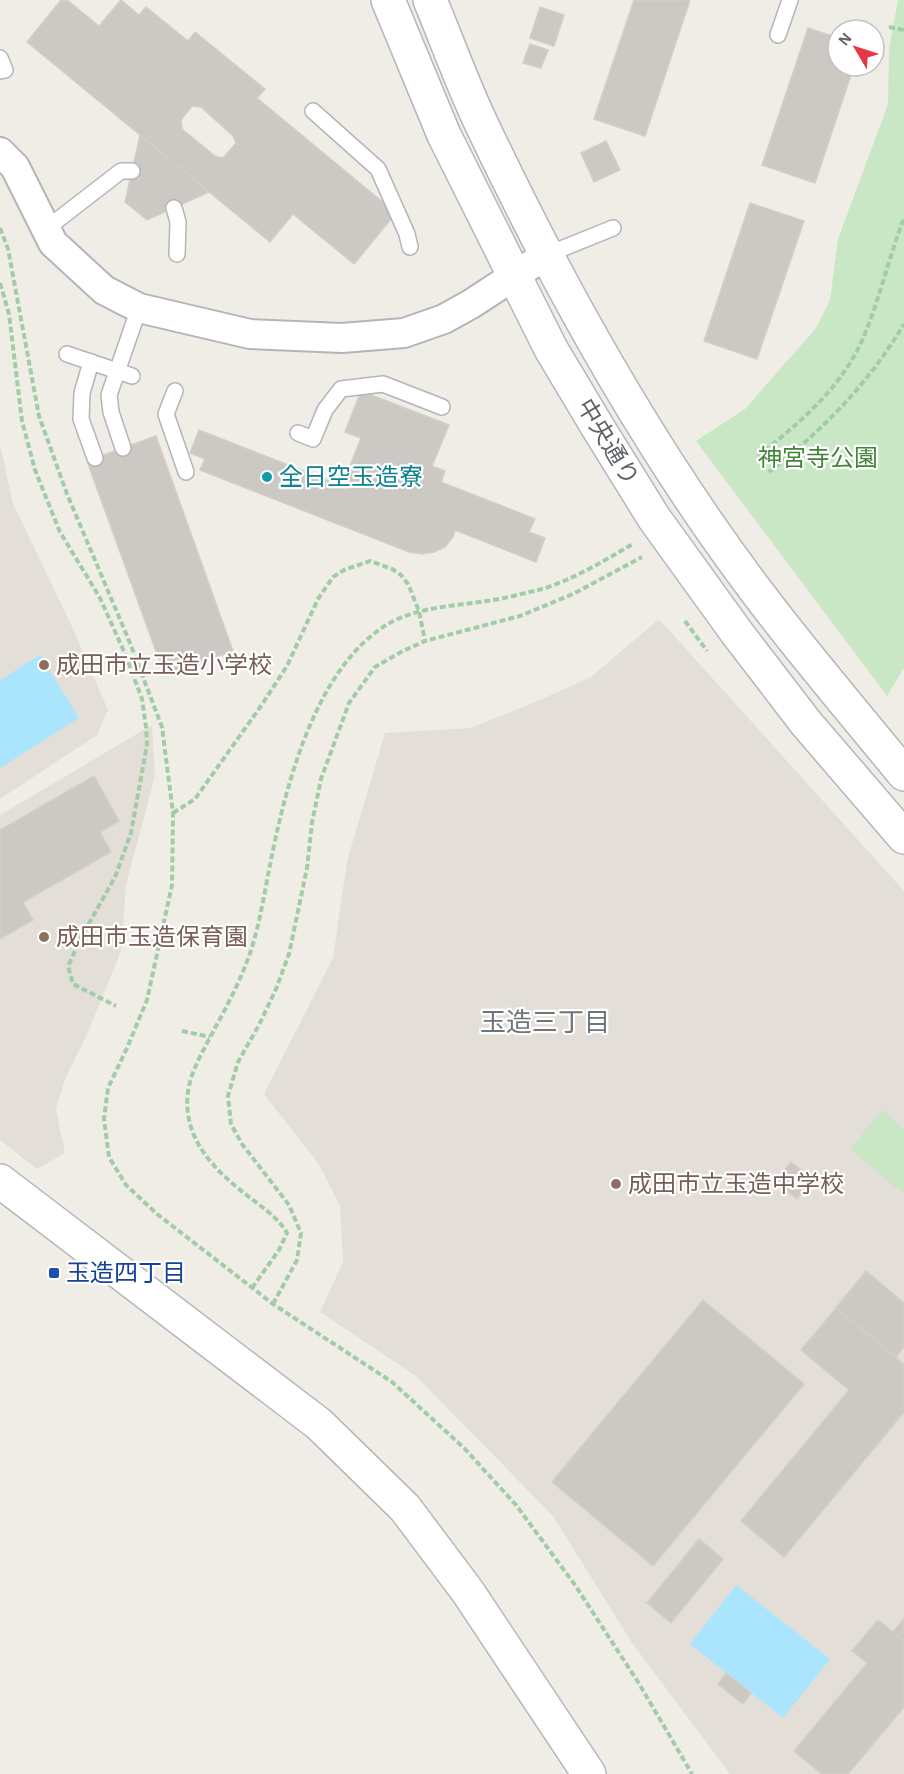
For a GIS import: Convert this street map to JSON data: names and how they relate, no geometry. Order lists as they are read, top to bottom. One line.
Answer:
{"streets":{"street":["中央通り"]},"districts":["玉造三丁目"],"parks":["神宮寺公園"],"places":{"other":["全日空玉造寮","成田市立玉造小学校","成田市玉造保育園","成田市立玉造中学校"],"transit":["玉造四丁目"]},"north":"top left"}
